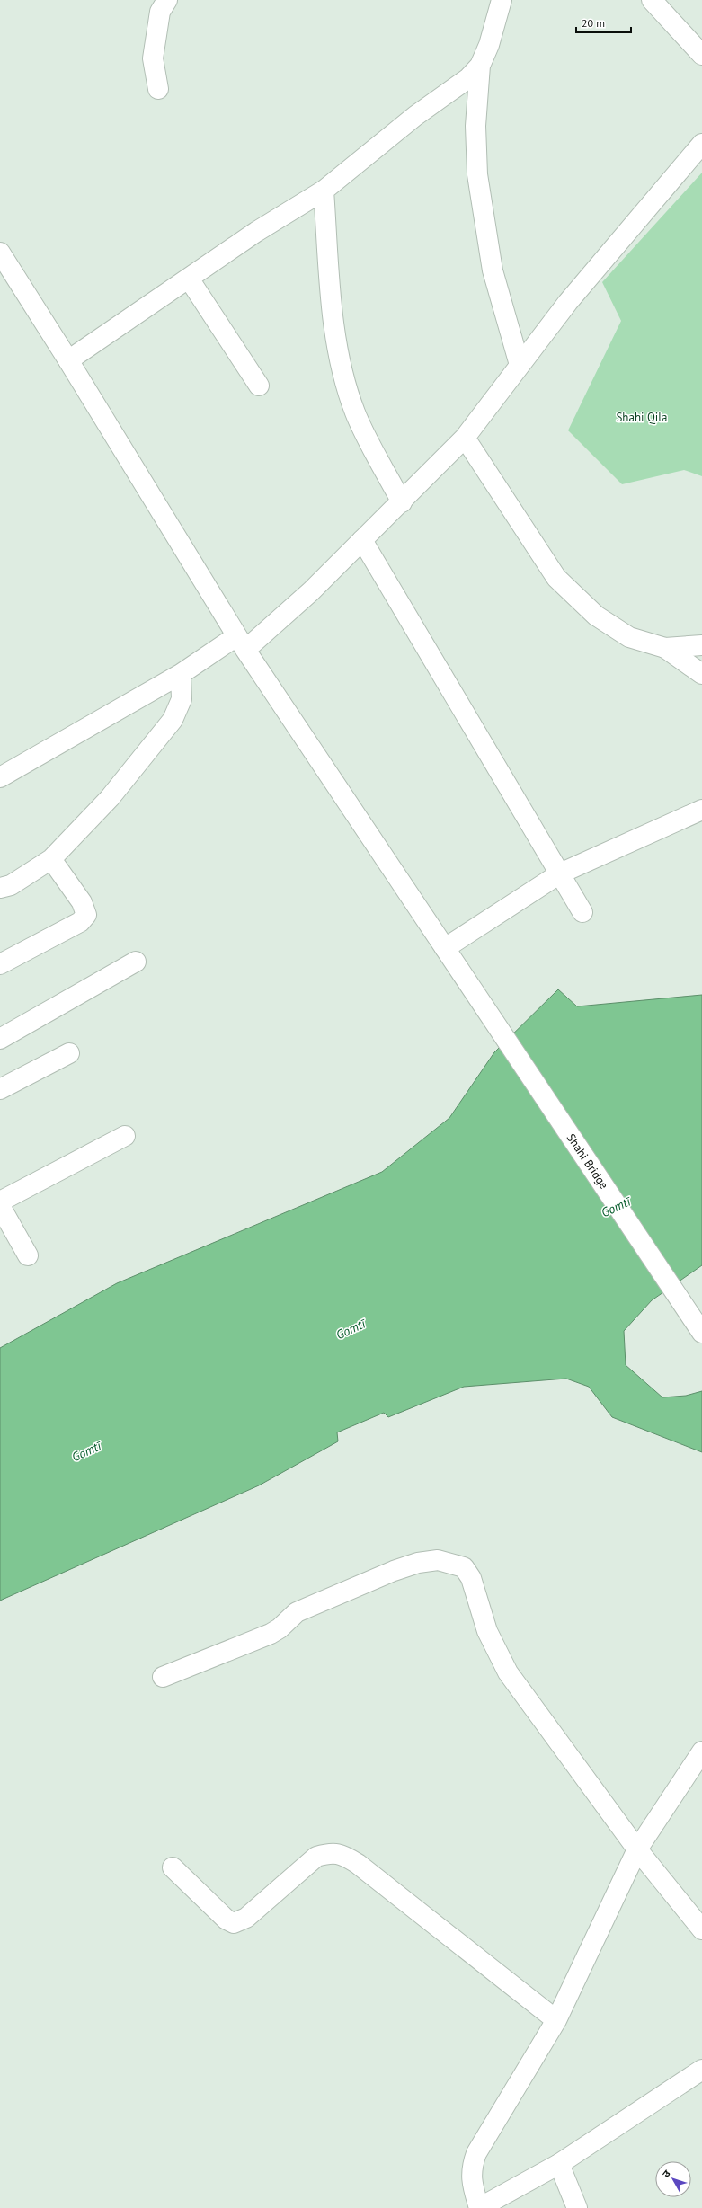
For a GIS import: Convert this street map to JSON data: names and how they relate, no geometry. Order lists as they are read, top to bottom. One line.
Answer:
{"streets":{"street":["Shahi Bridge"]},"water":["Gomtī"],"parks":["Shahi Qila"],"scale_bar":"20 m","north":"top left"}
